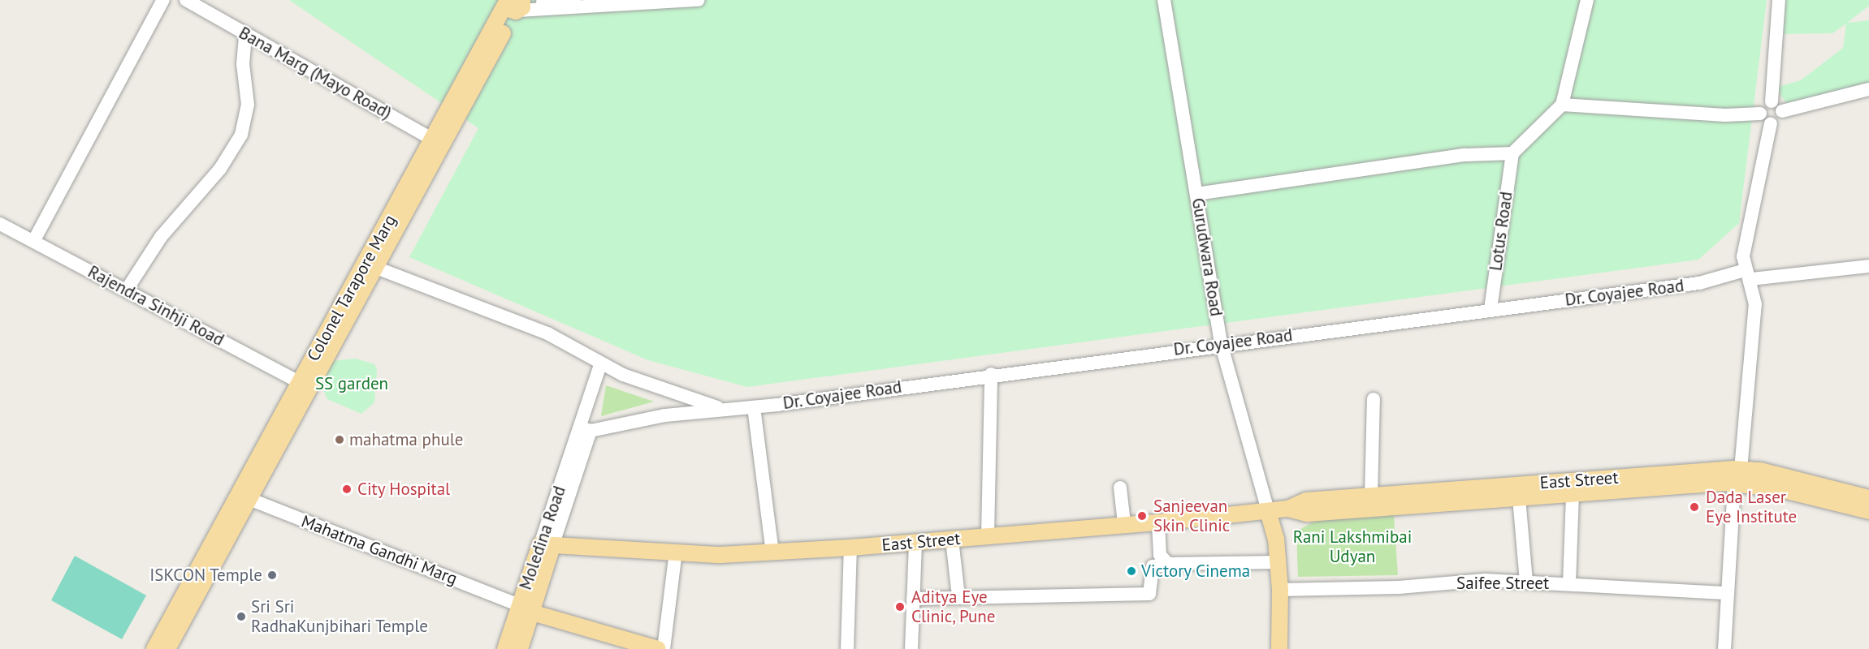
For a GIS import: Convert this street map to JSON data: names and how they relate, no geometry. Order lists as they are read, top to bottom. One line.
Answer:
{"streets":{"main road":["Colonel Tarapore Marg","East Street","Moledina Road","Mahatma Gandhi Marg"],"street":["Bana Marg (Mayo Road)","Lotus Road","Gurudwara Road","Dr. Coyajee Road","Rajendra Sinhji Road","Saifee Street"]},"crossings":[["Bana Marg (Mayo Road)","Colonel Tarapore Marg"],["Lotus Road","Dr. Coyajee Road"],["Gurudwara Road","Dr. Coyajee Road"],["Gurudwara Road","East Street"],["Colonel Tarapore Marg","Rajendra Sinhji Road"],["Colonel Tarapore Marg","Mahatma Gandhi Marg"],["East Street","Moledina Road"],["Moledina Road","Mahatma Gandhi Marg"]],"parks":["SS garden","Rani Lakshmibai Udyan"],"places":["mahatma phule","City Hospital","Dada Laser Eye Institute","Sanjeevan Skin Clinic","Victory Cinema","ISKCON Temple","Aditya Eye Clinic, Pune","Sri Sri RadhaKunjbihari Temple"]}
